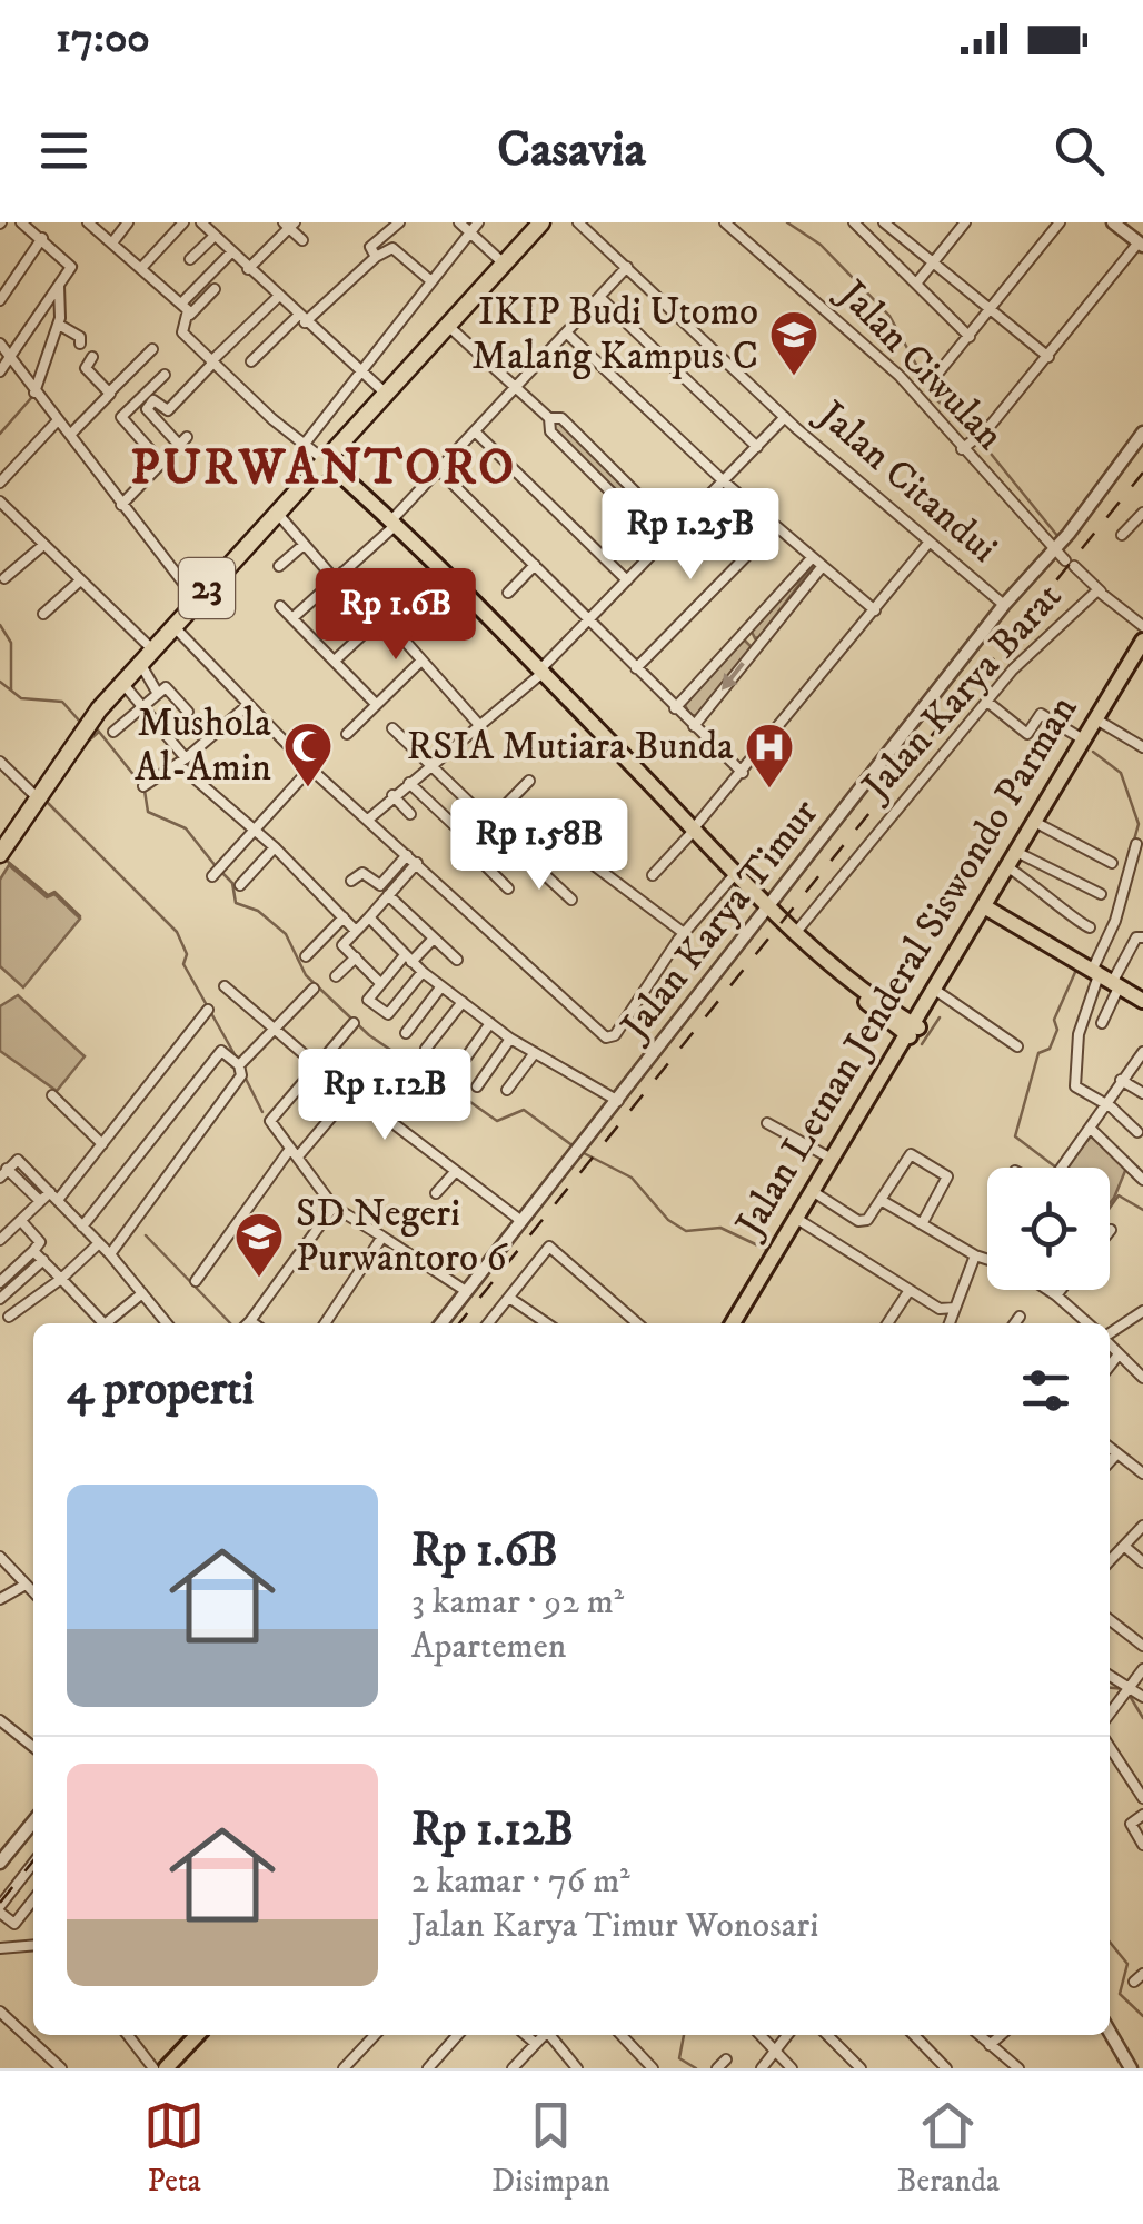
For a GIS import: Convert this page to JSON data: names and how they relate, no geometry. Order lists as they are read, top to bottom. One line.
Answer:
{"streets":{"highway":["23"],"main road":["Jalan Letnan Jenderal Siswondo Parman"],"street":["Jalan Ciwulan","Jalan Citandui","Jalan Karya Barat","Jalan Karya Timur"]},"crossings":[["Jalan Ciwulan","Jalan Karya Barat"],["Jalan Ciwulan","Jalan Karya Timur"],["Jalan Citandui","Jalan Karya Timur"]],"districts":["PURWANTORO"],"places":{"school or university":["IKIP Budi Utomo Malang Kampus C","SD Negeri Purwantoro 6"],"mosque":["Mushola Al-Amin"],"hospital":["RSIA Mutiara Bunda"]},"page":{"status":"17:00","header":"Casavia","price":["Rp 1.25B","Rp 1.6B","Rp 1.58B","Rp 1.12B"],"heading":"4 properti","list":[{"name":"Rp 1.6B","note":"3 kamar · 92 m² · Apartemen"},{"name":"Rp 1.12B","note":"2 kamar · 76 m² · Jalan Karya Timur Wonosari"}],"tabs":["Peta","Disimpan","Beranda"]}}
